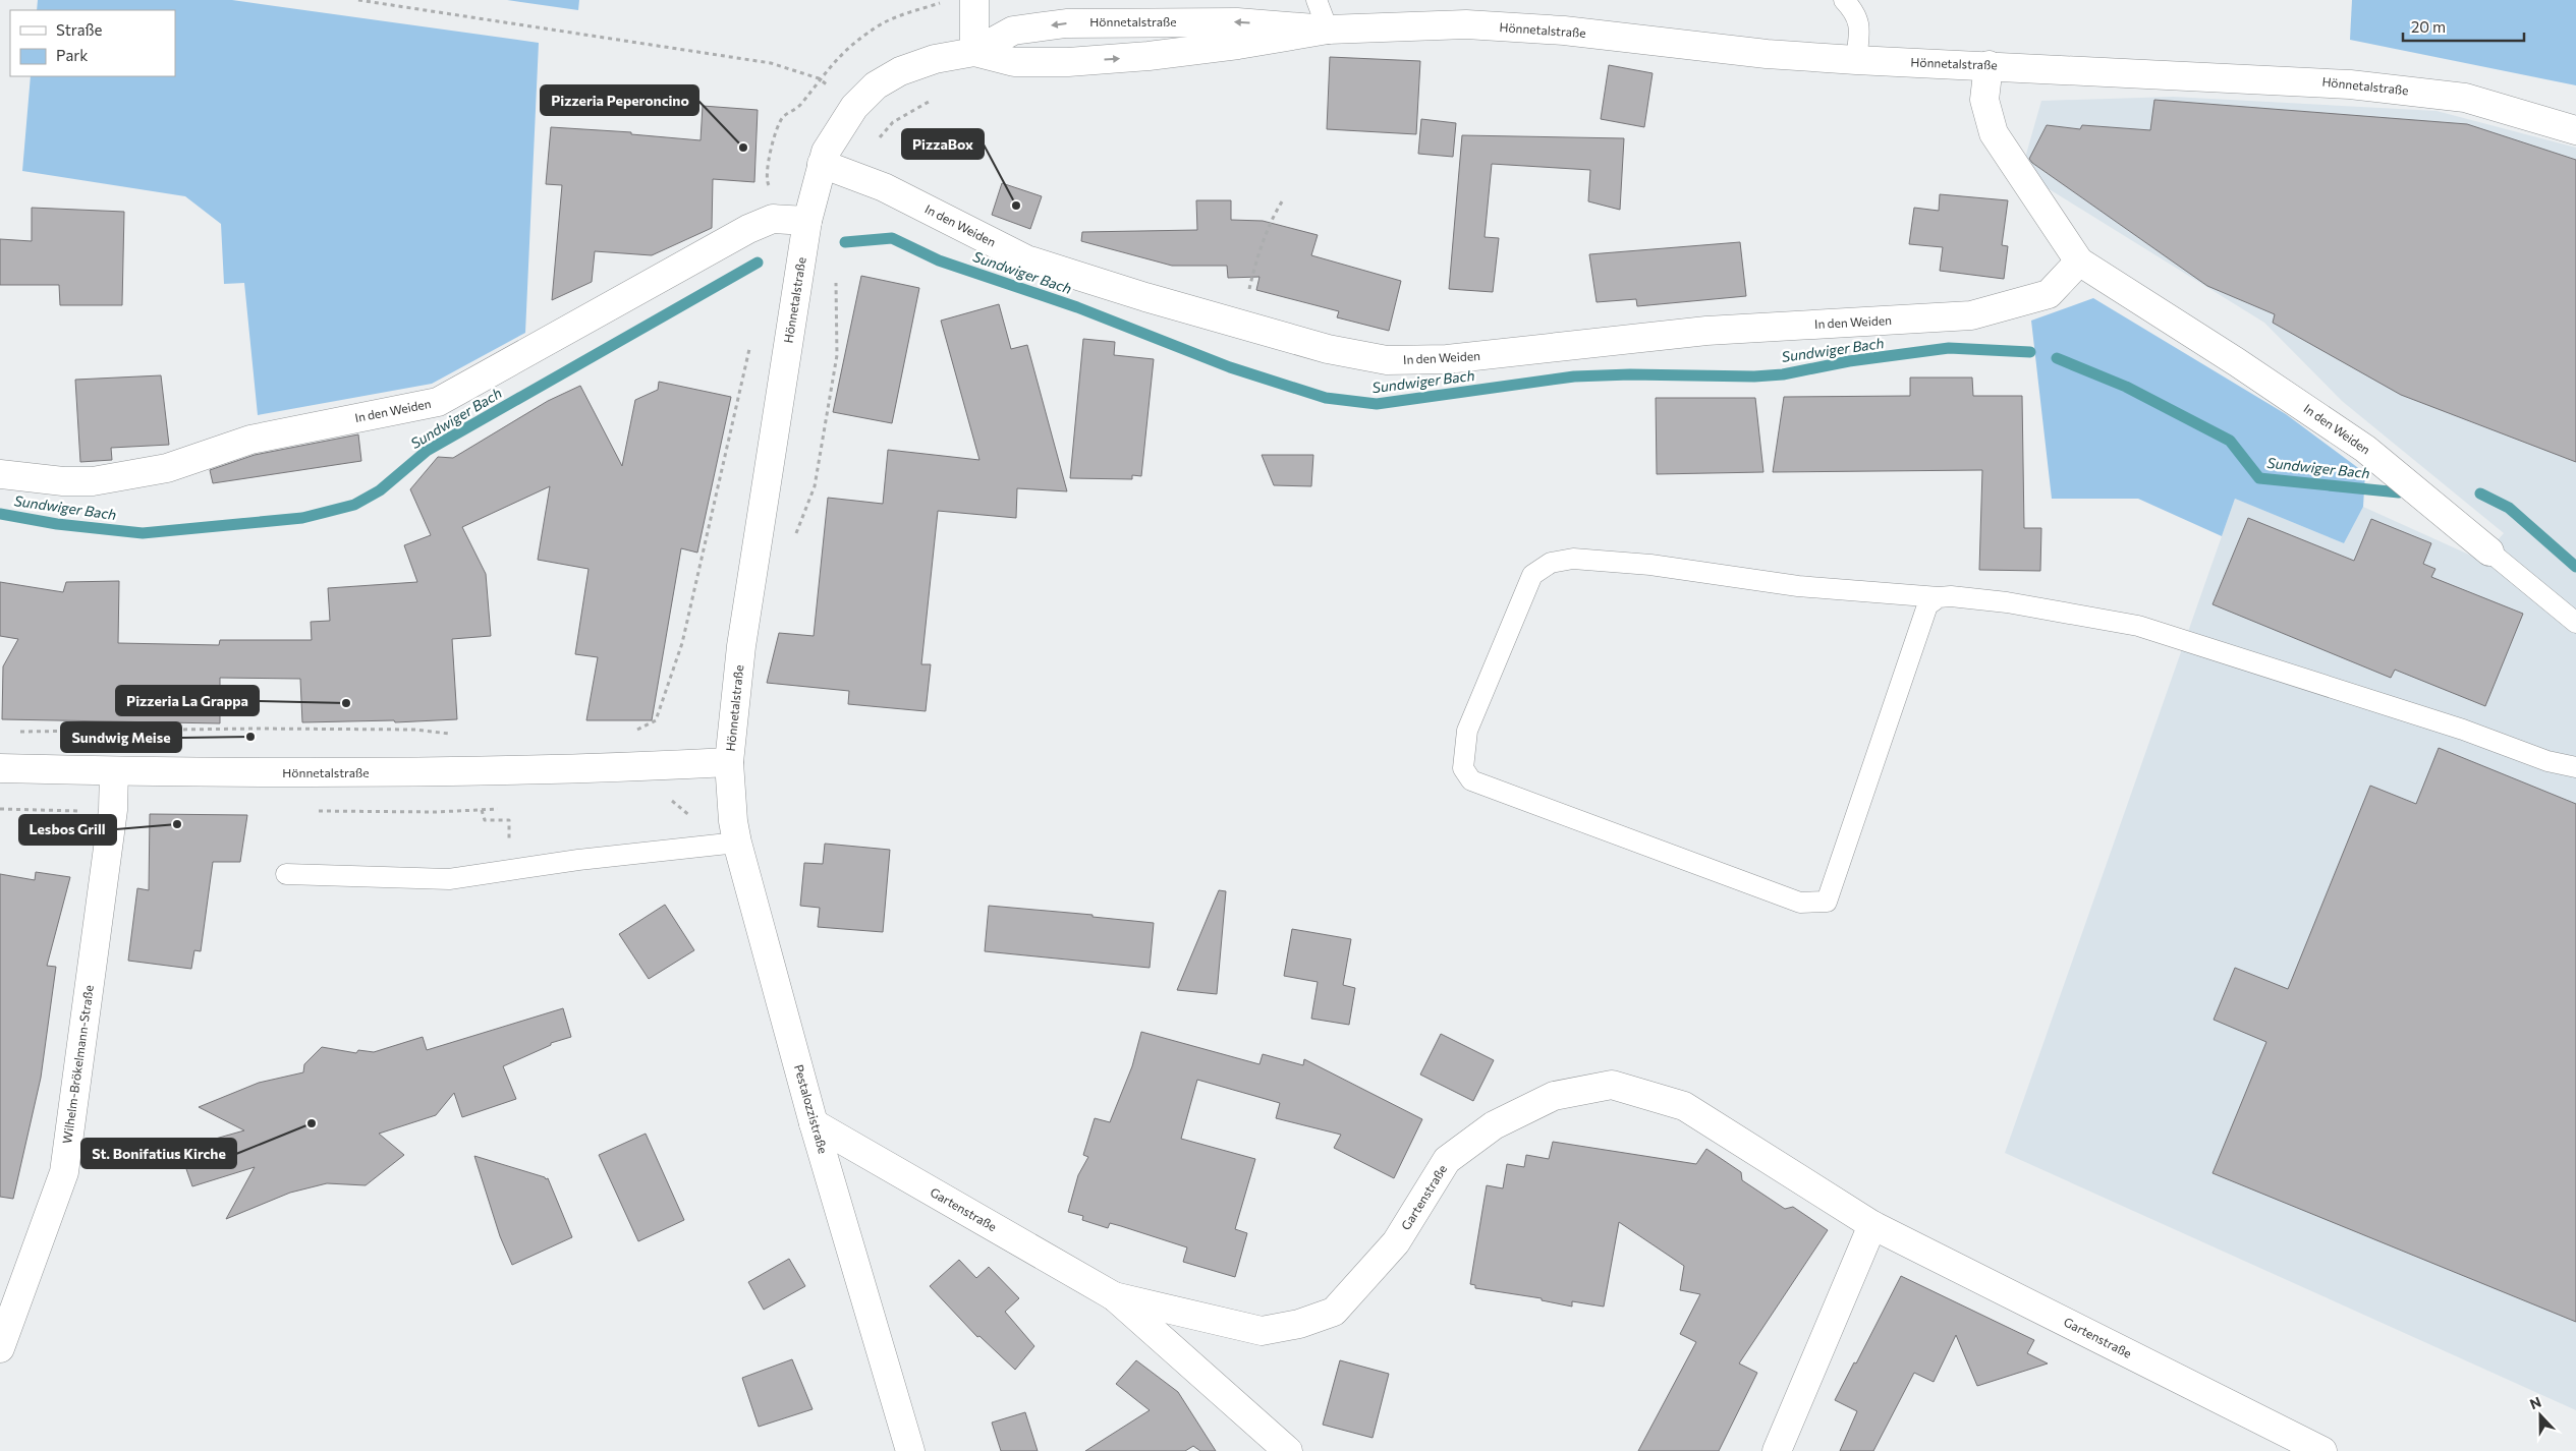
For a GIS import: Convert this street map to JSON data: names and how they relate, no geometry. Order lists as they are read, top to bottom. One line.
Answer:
{"streets":{"street":["Hönnetalstraße","In den Weiden","Wilhelm-Brökelmann-Straße","Pestalozzistraße","Gartenstraße"]},"crossings":[["Hönnetalstraße","In den Weiden"],["Hönnetalstraße","Wilhelm-Brökelmann-Straße"],["Hönnetalstraße","Pestalozzistraße"],["Pestalozzistraße","Gartenstraße"]],"water":["Sundwiger Bach"],"places":["Pizzeria Peperoncino","PizzaBox","Pizzeria La Grappa","Sundwig Meise","Lesbos Grill","St. Bonifatius Kirche"],"legend":["Straße","Park"],"scale_bar":"20 m","north":"top"}
